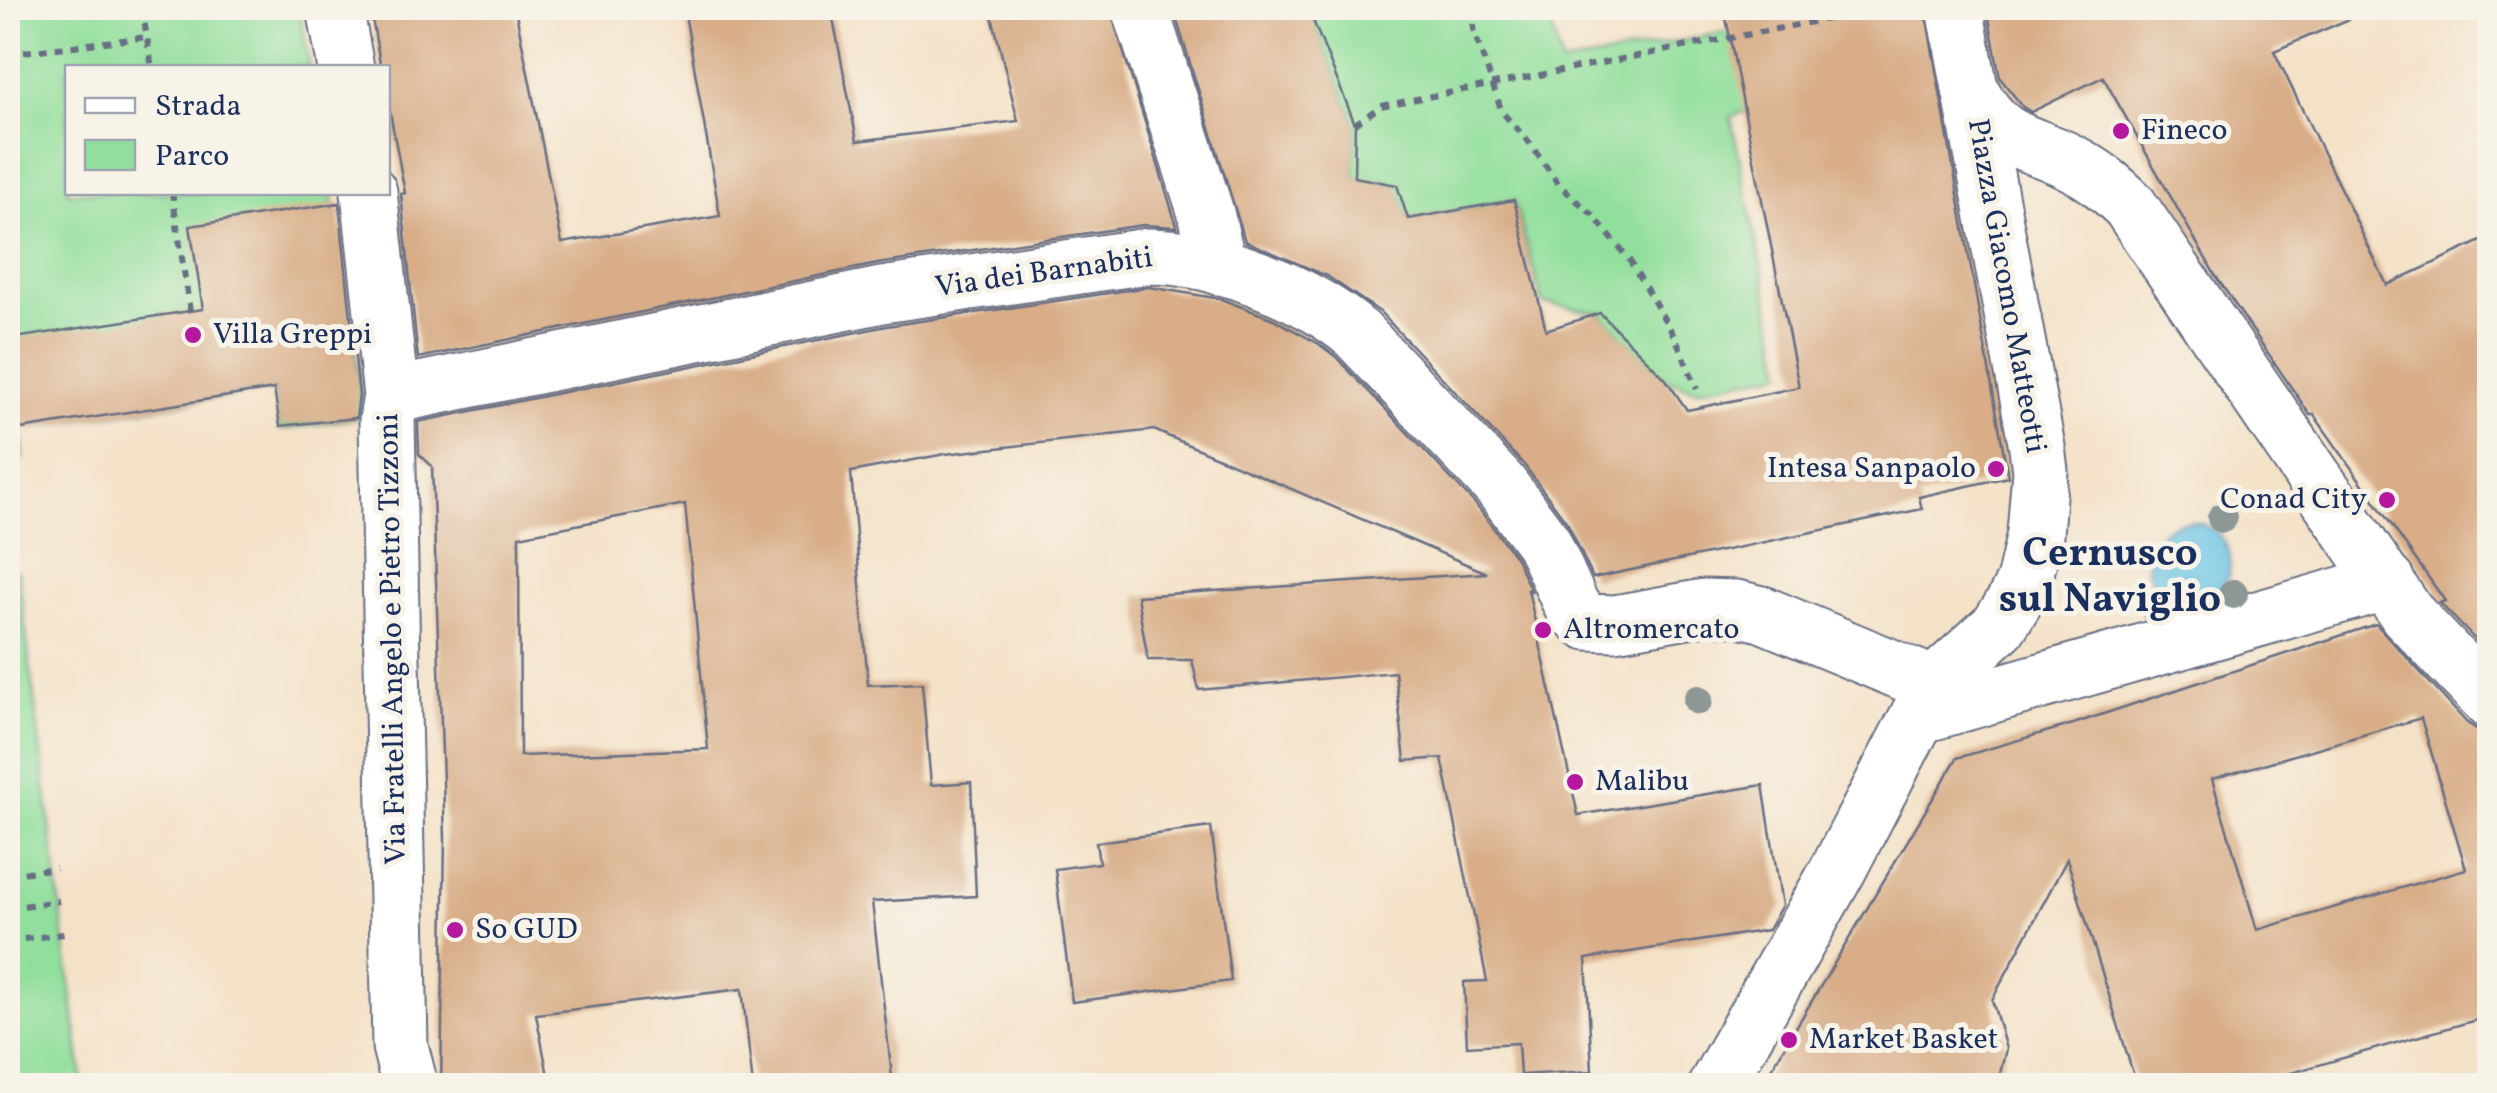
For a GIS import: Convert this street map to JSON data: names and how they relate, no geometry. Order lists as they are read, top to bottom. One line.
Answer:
{"streets":{"street":["Via dei Barnabiti","Piazza Giacomo Matteotti","Via Fratelli Angelo e Pietro Tizzoni"]},"crossings":[["Via dei Barnabiti","Piazza Giacomo Matteotti"],["Via dei Barnabiti","Via Fratelli Angelo e Pietro Tizzoni"]],"districts":["Cernusco sul Naviglio"],"places":["Fineco","Villa Greppi","Intesa Sanpaolo","Conad City","Altromercato","Malibu","So GUD","Market Basket"],"legend":["Strada","Parco"]}
